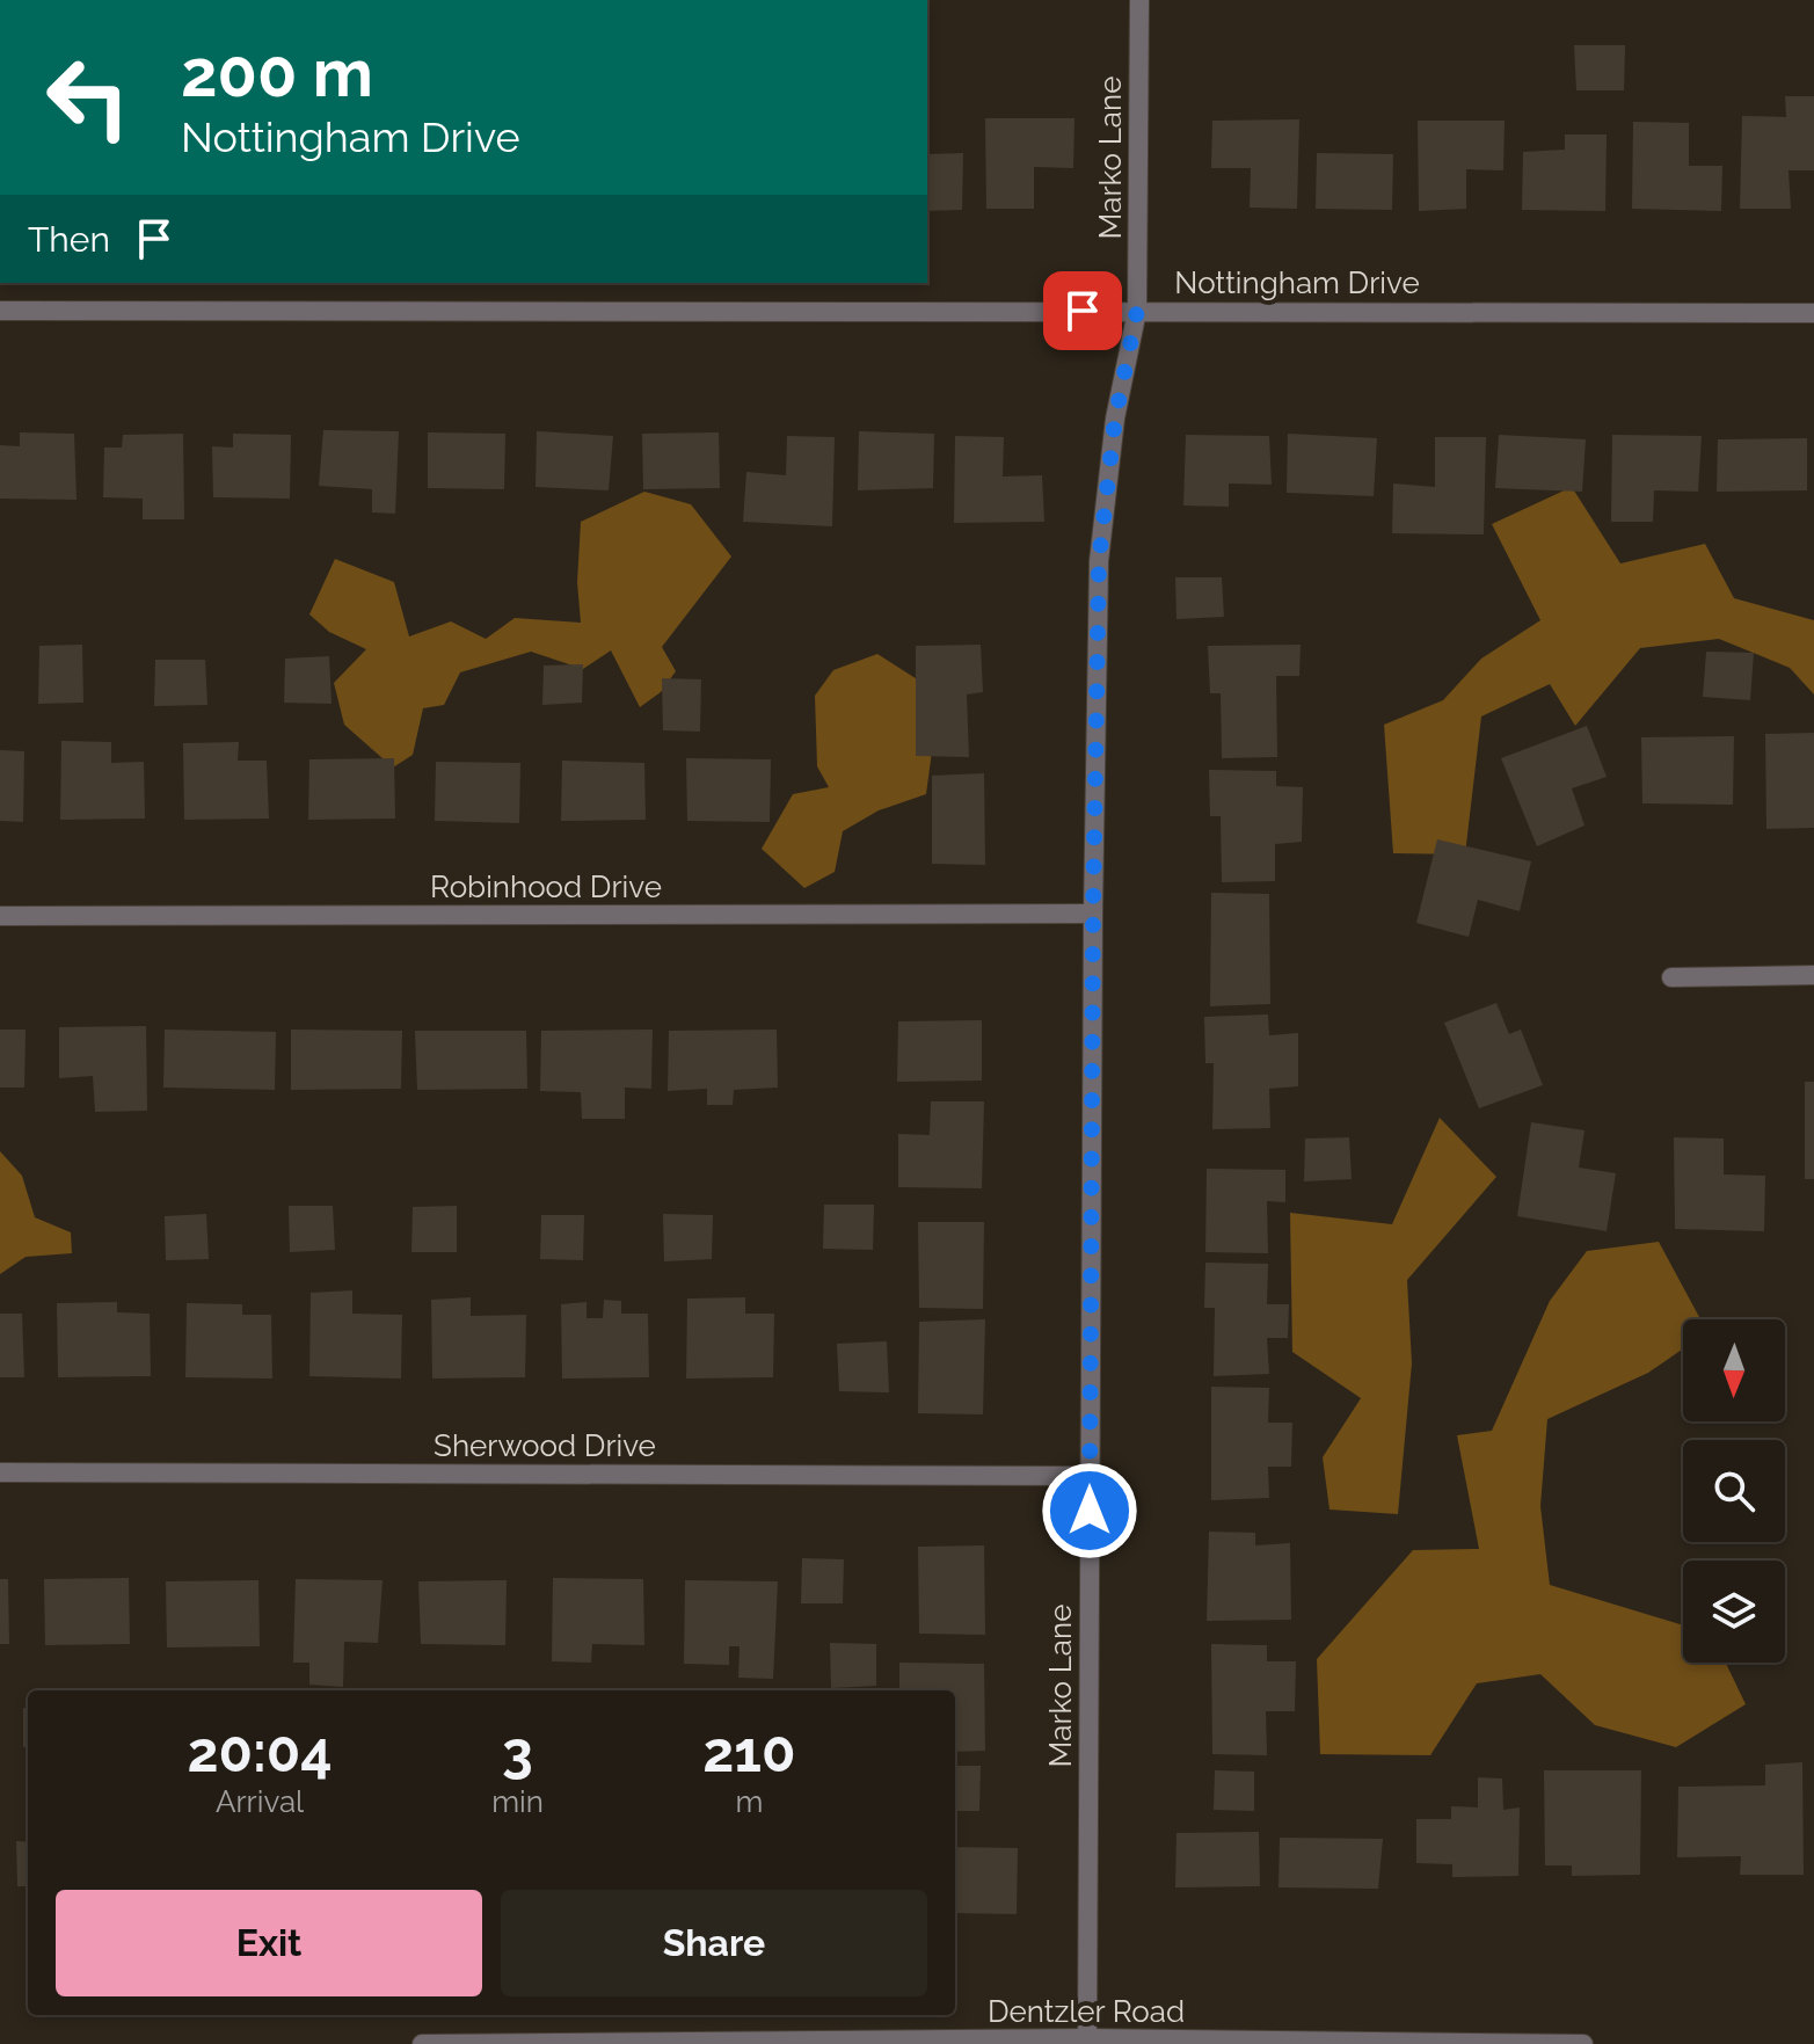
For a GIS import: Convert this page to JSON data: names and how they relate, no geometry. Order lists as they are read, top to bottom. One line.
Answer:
{"streets":{"street":["Marko Lane","Nottingham Drive","Robinhood Drive","Sherwood Drive","Dentzler Road"]},"crossings":[["Marko Lane","Nottingham Drive"],["Marko Lane","Robinhood Drive"],["Marko Lane","Sherwood Drive"],["Marko Lane","Dentzler Road"]],"north":"bottom","page":{"turn":["200 m","Nottingham Drive"],"then":"Then","eta":["20:04","Arrival","3","min","210","m"],"buttons":["Exit","Share"]}}
